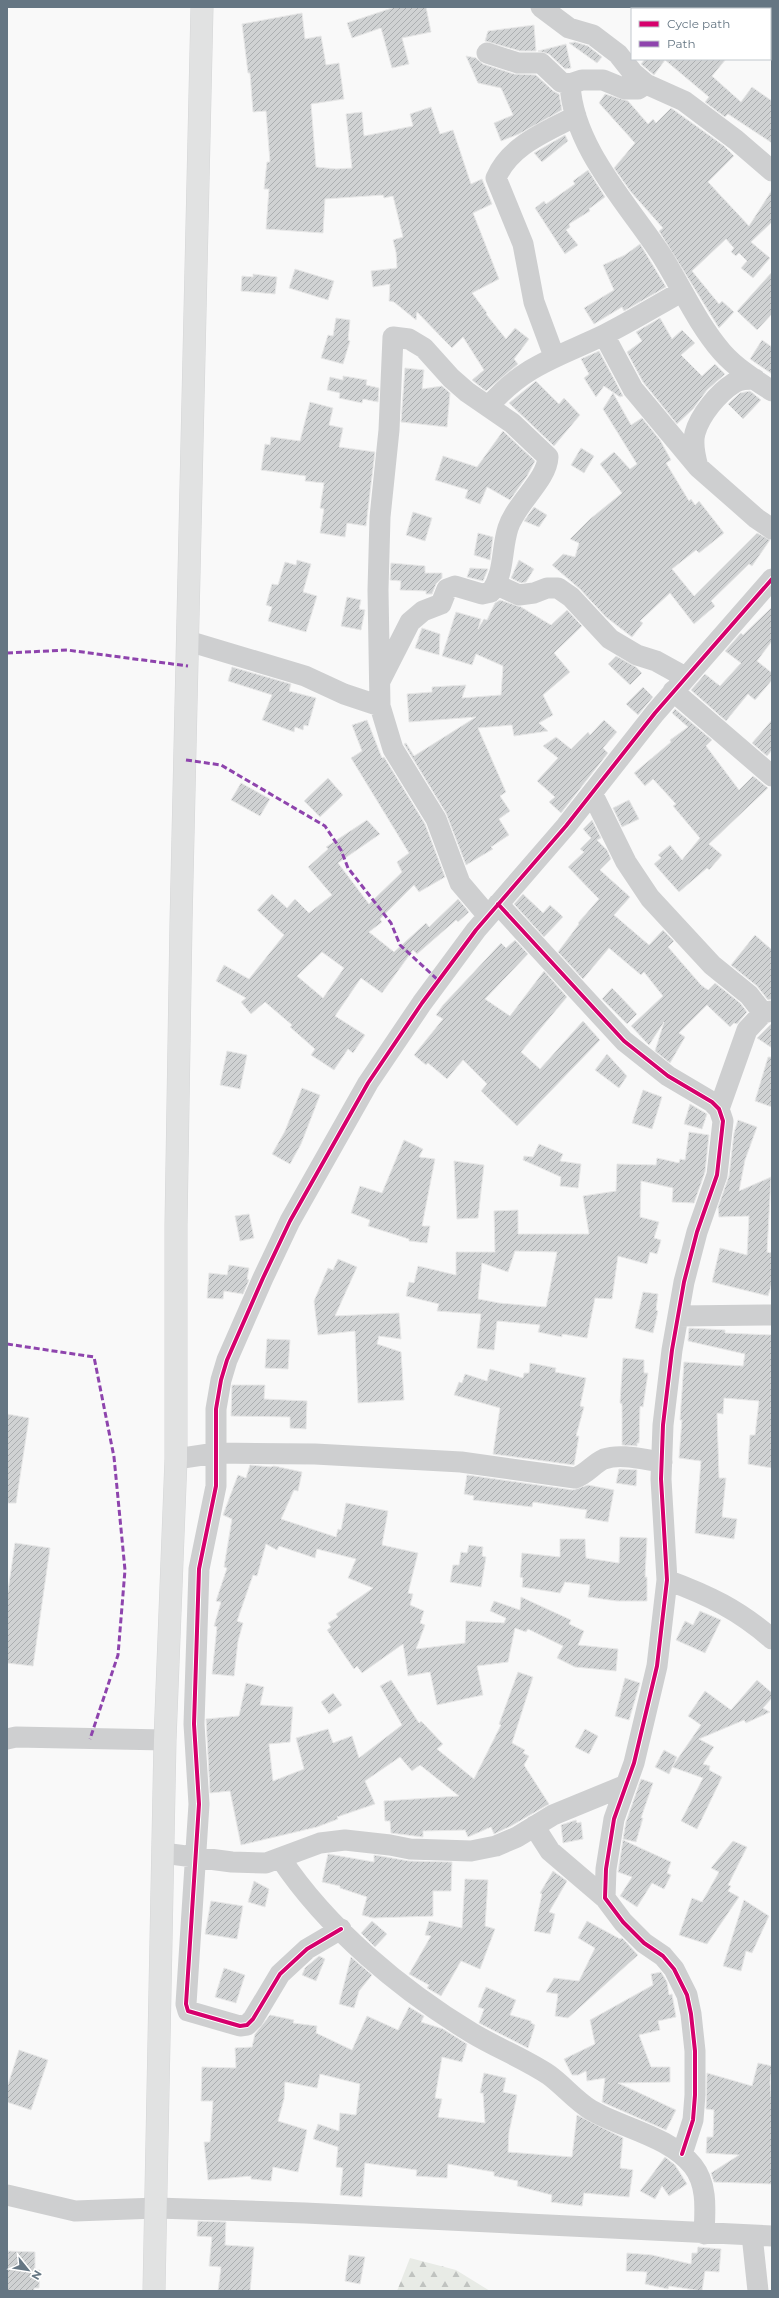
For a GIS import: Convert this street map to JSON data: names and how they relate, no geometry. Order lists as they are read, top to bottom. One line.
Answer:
{"legend":["Cycle path","Path"],"north":"bottom right"}
